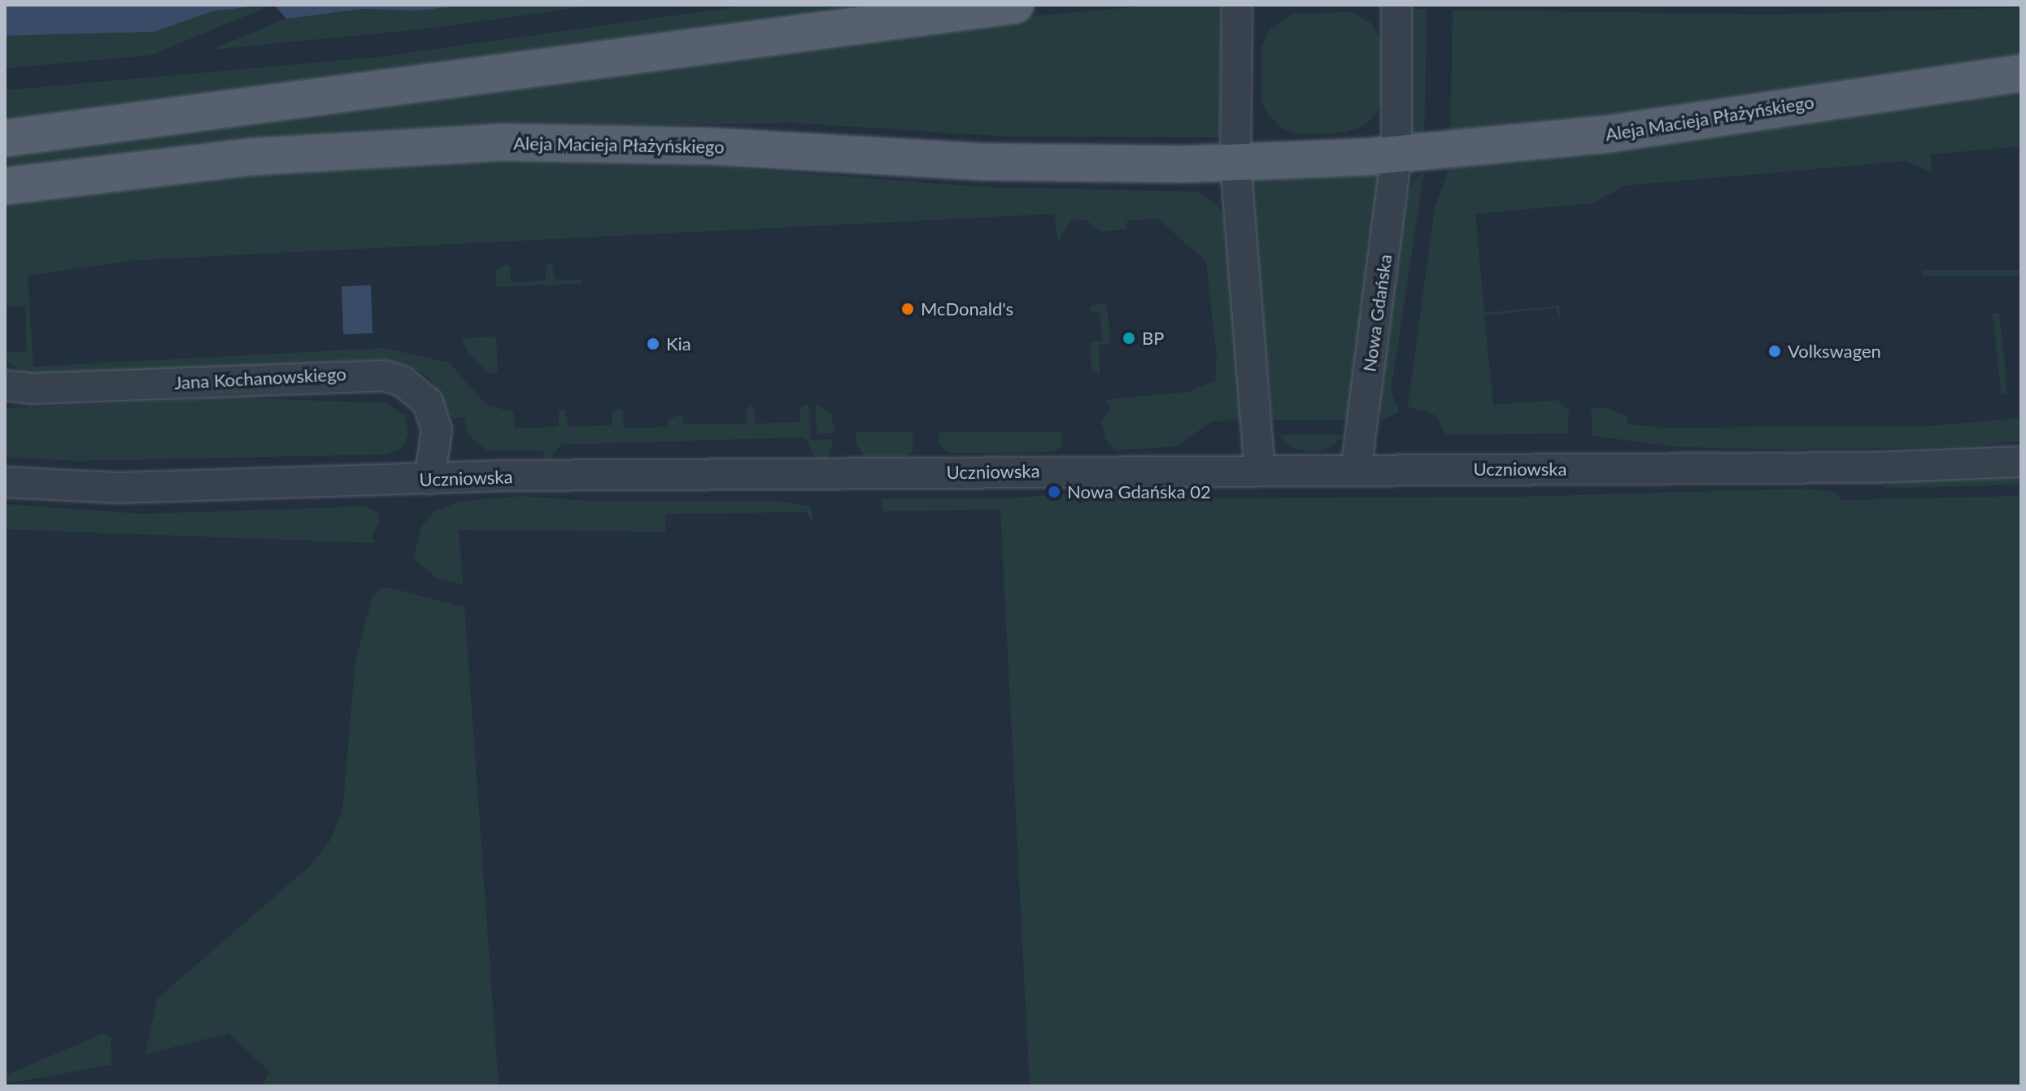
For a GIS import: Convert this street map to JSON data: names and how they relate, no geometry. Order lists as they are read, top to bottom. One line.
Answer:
{"streets":{"main road":["Aleja Macieja Płażyńskiego"],"street":["Nowa Gdańska","Jana Kochanowskiego","Uczniowska"]},"crossings":[["Aleja Macieja Płażyńskiego","Nowa Gdańska"],["Nowa Gdańska","Uczniowska"],["Jana Kochanowskiego","Uczniowska"]],"places":["McDonald's","BP","Kia","Volkswagen","Nowa Gdańska 02"]}
